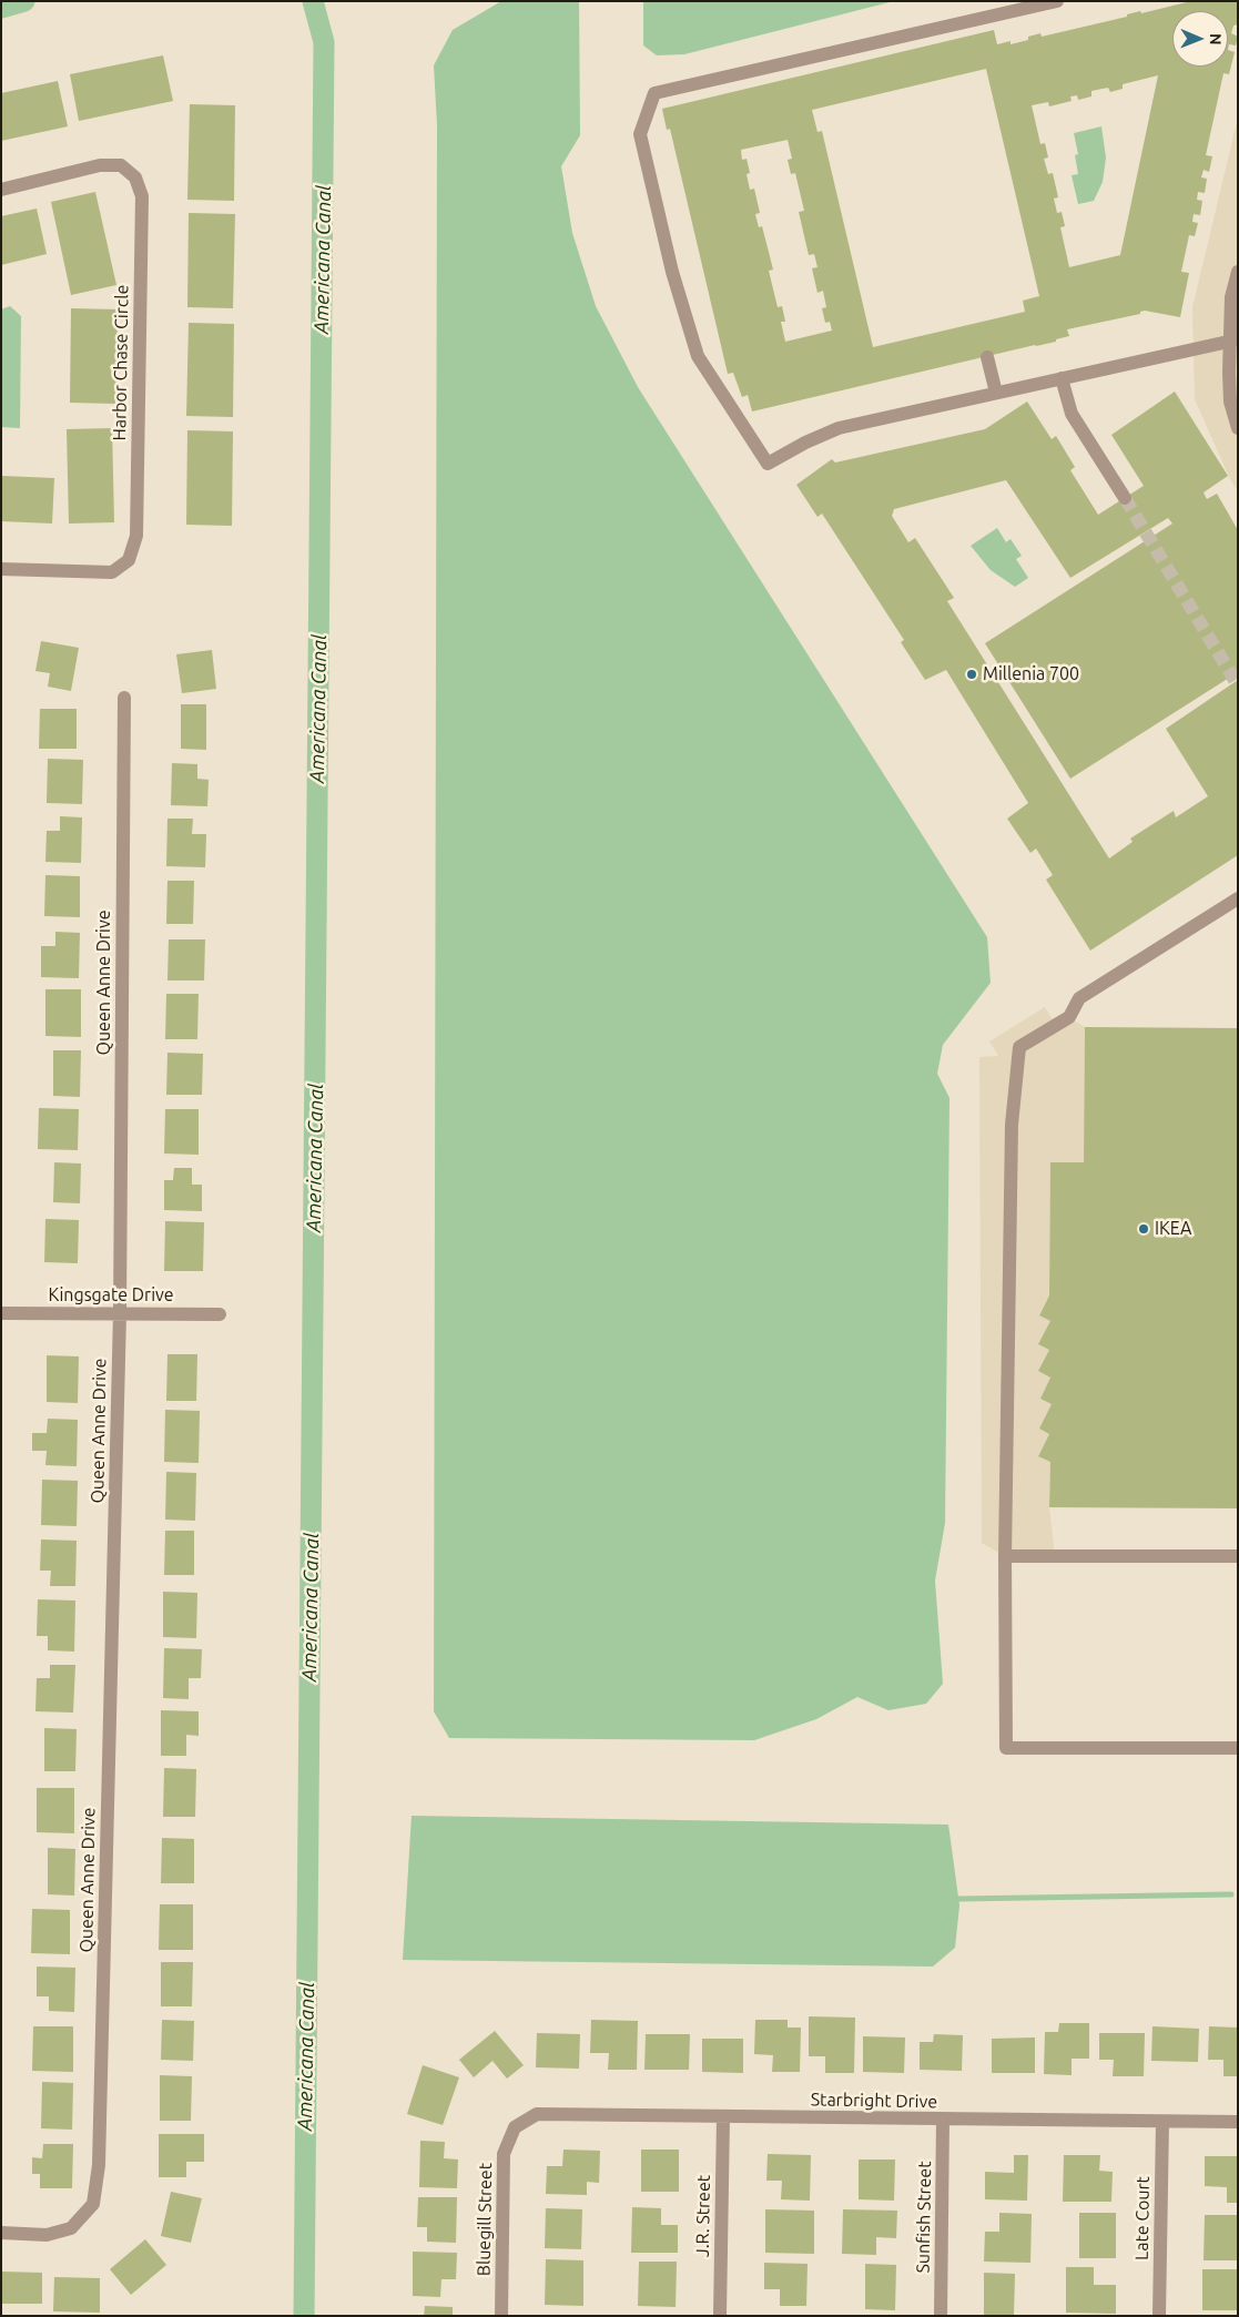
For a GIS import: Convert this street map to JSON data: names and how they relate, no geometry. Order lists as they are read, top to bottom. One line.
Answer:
{"streets":{"street":["Harbor Chase Circle","Queen Anne Drive","Kingsgate Drive","Starbright Drive","J.R. Street","Sunfish Street","Late Court","Bluegill Street"]},"crossings":[["Queen Anne Drive","Kingsgate Drive"],["Starbright Drive","J.R. Street"],["Starbright Drive","Sunfish Street"],["Starbright Drive","Late Court"],["Starbright Drive","Bluegill Street"]],"water":["Americana Canal"],"places":["Millenia 700","IKEA"],"north":"right"}
